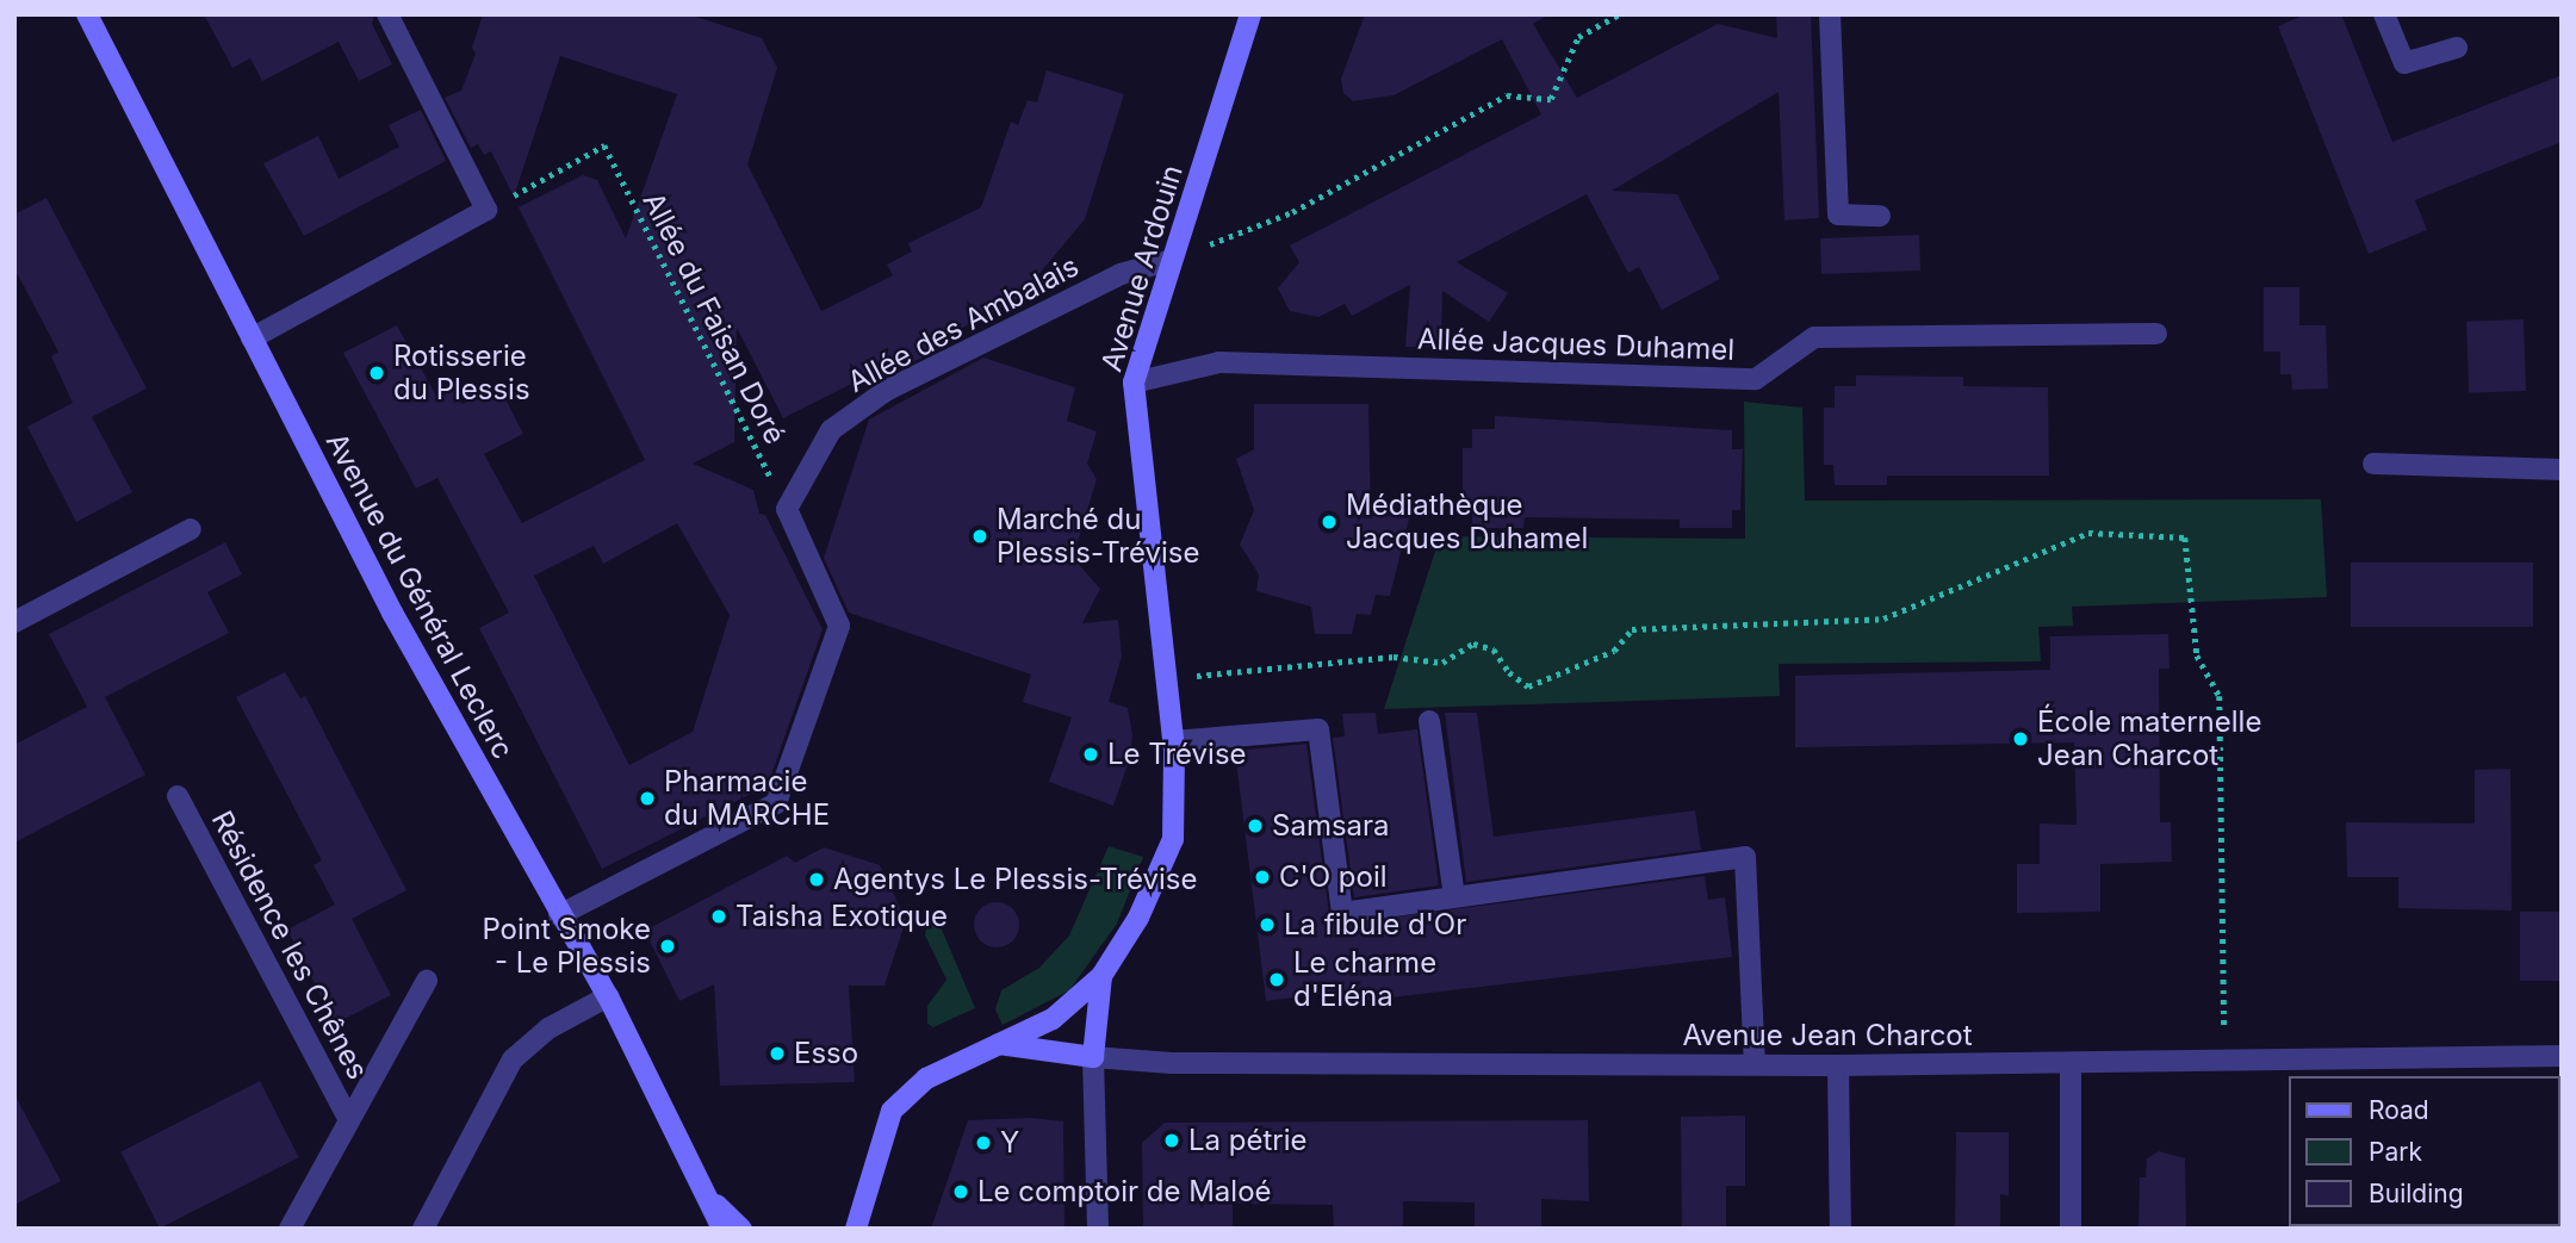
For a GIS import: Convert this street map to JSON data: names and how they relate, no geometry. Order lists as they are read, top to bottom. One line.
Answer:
{"streets":{"street":["Avenue Ardouin","Allée des Ambalais","Allée Jacques Duhamel","Avenue du Général Leclerc","Résidence les Chênes","Avenue Jean Charcot"],"path":["Allée du Faisan Doré"]},"crossings":[["Avenue Ardouin","Allée des Ambalais"],["Avenue Ardouin","Allée Jacques Duhamel"],["Avenue Ardouin","Avenue Jean Charcot"],["Allée du Faisan Doré","Allée des Ambalais"]],"places":["Rotisserie du Plessis","Médiathèque Jacques Duhamel","Marché du Plessis-Trévise","École maternelle Jean Charcot","Le Trévise","Pharmacie du MARCHE","Samsara","C'O poil","Agentys Le Plessis-Trévise","Taisha Exotique","La fibule d'Or","Point Smoke - Le Plessis","Le charme d'Eléna","Esso","La pétrie","Y","Le comptoir de Maloé"],"legend":["Road","Park","Building"]}
